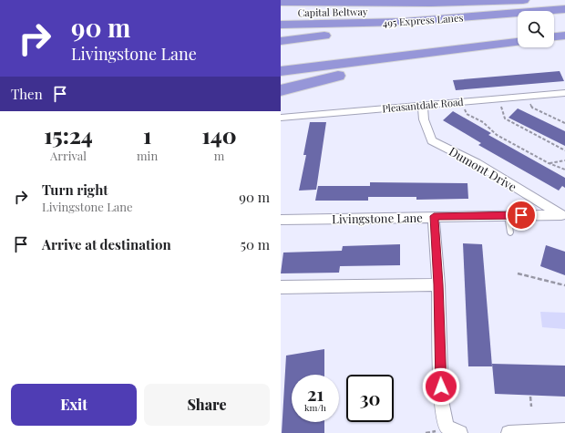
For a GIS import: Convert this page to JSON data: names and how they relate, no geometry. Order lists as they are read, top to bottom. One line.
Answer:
{"streets":{"highway":["Capital Beltway","495 Express Lanes"],"street":["Pleasantdale Road","Dumont Drive","Livingstone Lane"]},"crossings":[["Pleasantdale Road","Dumont Drive"],["Dumont Drive","Livingstone Lane"]],"page":{"turn":["90 m","Livingstone Lane"],"then":"Then","eta":["15:24","Arrival","1","min","140","m"],"list":[{"name":"Turn right","note":"Livingstone Lane","value":"90 m"},{"name":"Arrive at destination","value":"50 m"}],"speed":"21 km/h","limit":"30","buttons":["Exit","Share"]}}
